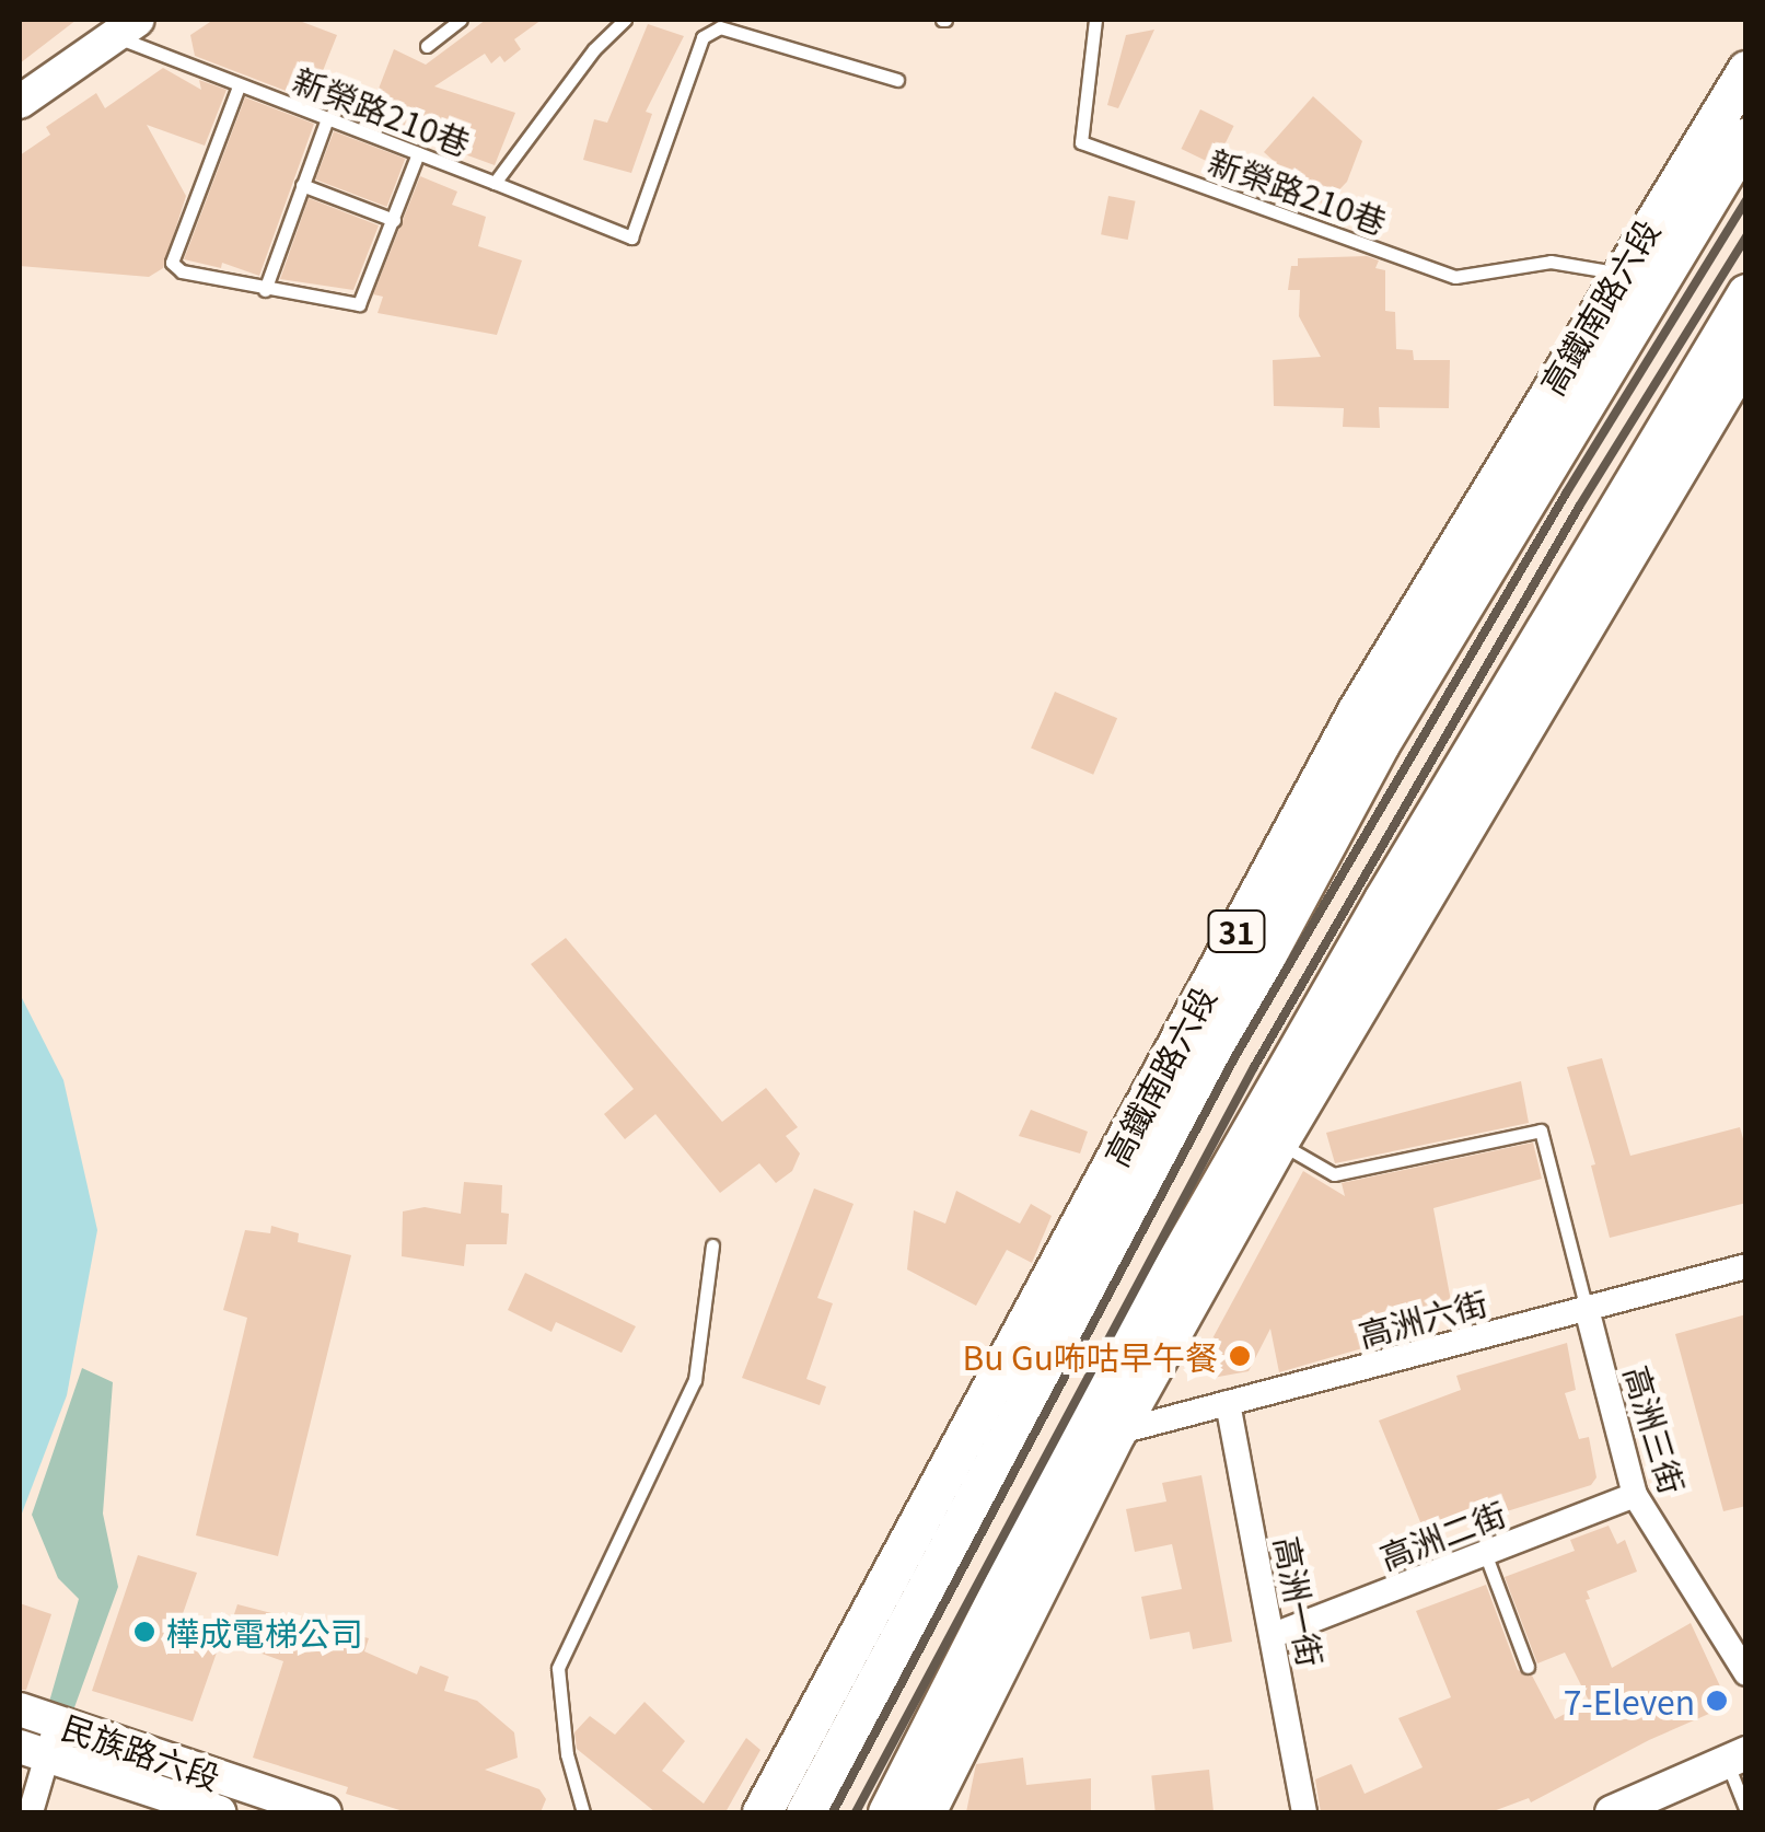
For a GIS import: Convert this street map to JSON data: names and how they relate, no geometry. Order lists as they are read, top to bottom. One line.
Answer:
{"streets":{"main road":["高鐵南路六段","31","民族路六段"],"street":["高洲六街","高洲三街","高洲二街","高洲一街"],"lane":["新榮路210巷"]},"crossings":[["新榮路210巷","高鐵南路六段"],["高洲六街","高洲三街"],["高洲六街","高洲一街"],["高洲三街","高洲二街"],["高洲二街","高洲一街"]],"places":["Bu Gu咘咕早午餐","樺成電梯公司","7-Eleven"]}
